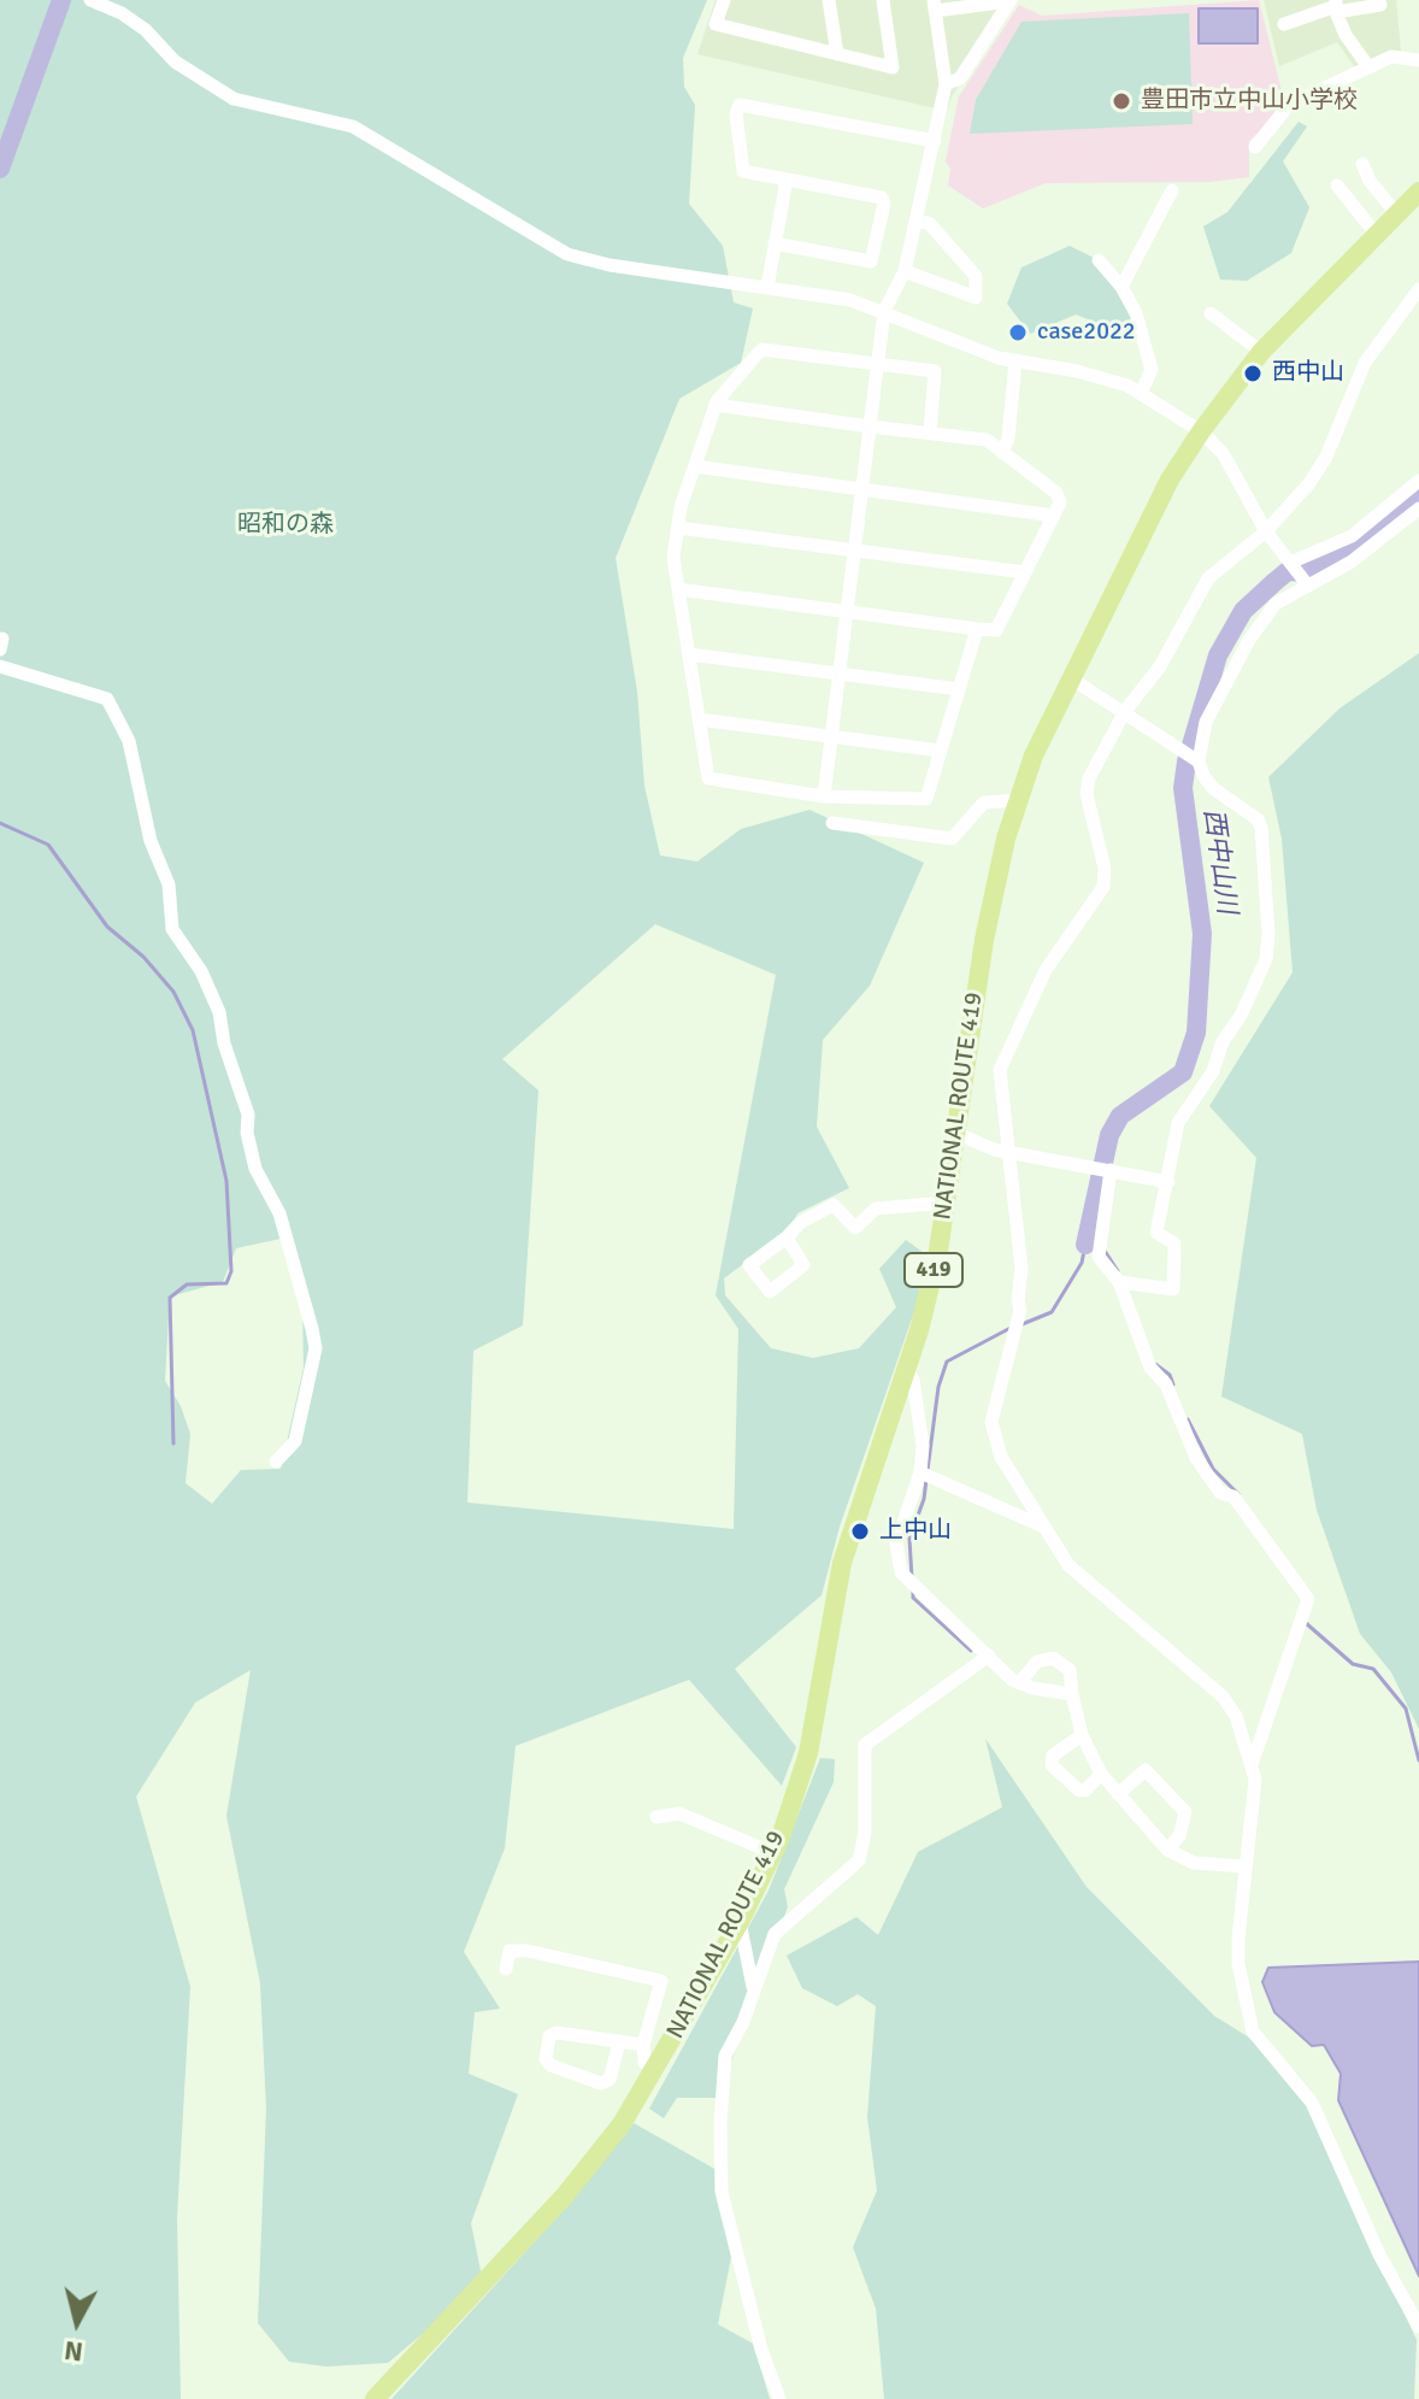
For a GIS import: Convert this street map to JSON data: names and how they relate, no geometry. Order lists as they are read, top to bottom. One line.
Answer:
{"streets":{"highway":["NATIONAL ROUTE 419","419"]},"water":["西中山川"],"parks":["昭和の森"],"places":["豊田市立中山小学校","case2022","西中山","上中山"],"north":"bottom"}
